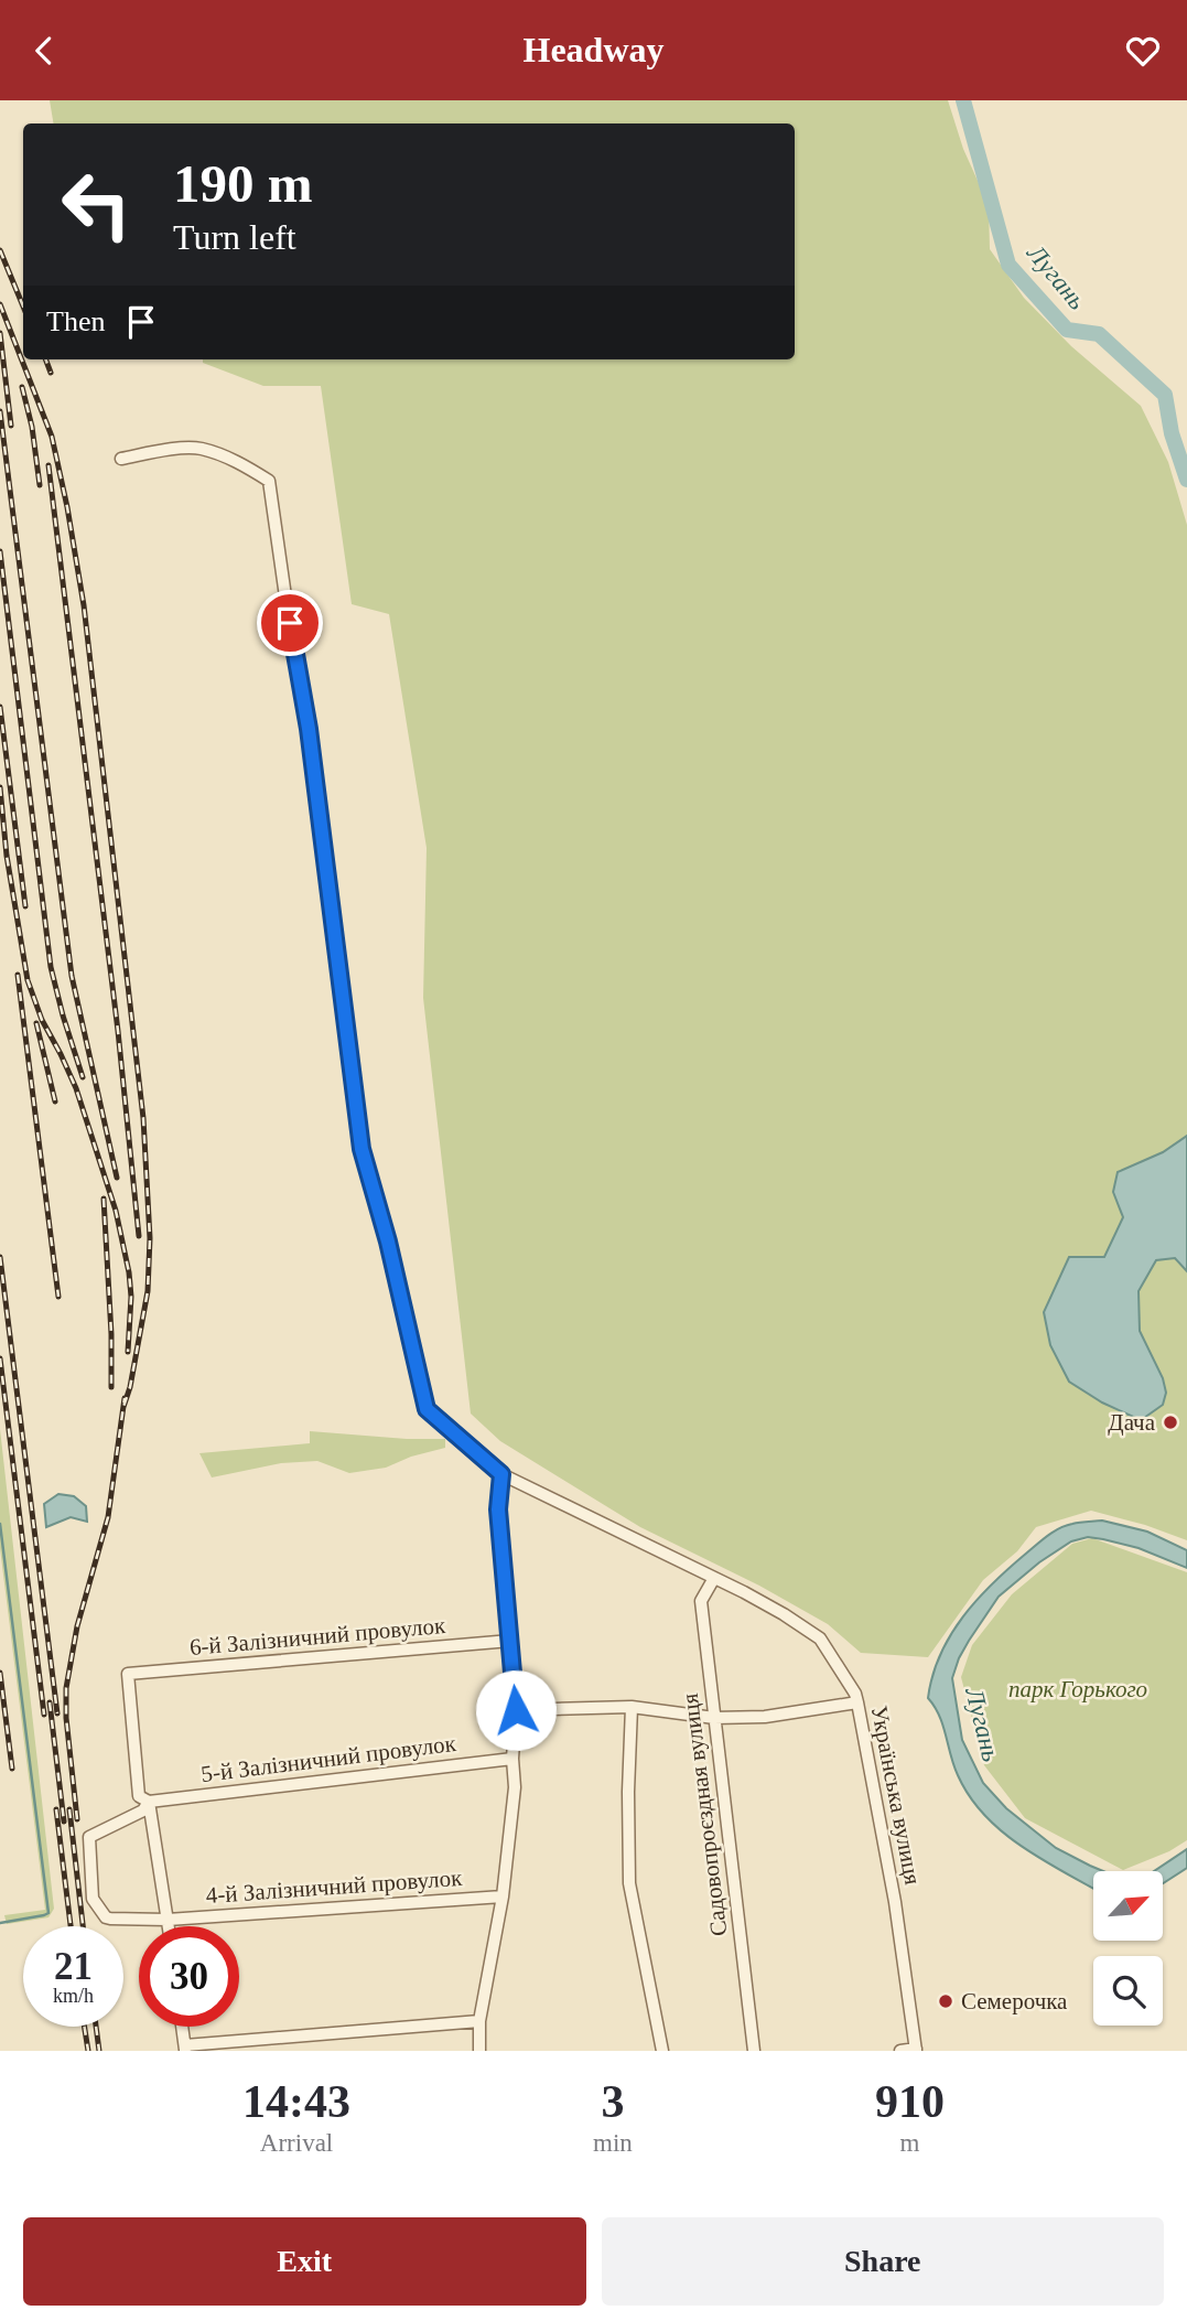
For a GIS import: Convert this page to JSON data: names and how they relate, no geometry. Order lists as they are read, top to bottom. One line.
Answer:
{"streets":{"street":["6-й Залізничний провулок","5-й Залізничний провулок","Українська вулиця","Садовопроєздная вулиця","4-й Залізничний провулок"]},"crossings":[["6-й Залізничний провулок","5-й Залізничний провулок"],["6-й Залізничний провулок","4-й Залізничний провулок"],["5-й Залізничний провулок","4-й Залізничний провулок"],["Українська вулиця","Садовопроєздная вулиця"]],"water":["Лугань"],"parks":["парк Горького"],"places":["Дача","Семерочка"],"north":"top right","page":{"header":"Headway","turn":["190 m","Turn left"],"then":"Then","speed":"21 km/h","limit":"30","eta":["14:43","Arrival","3","min","910","m"],"buttons":["Exit","Share"]}}
